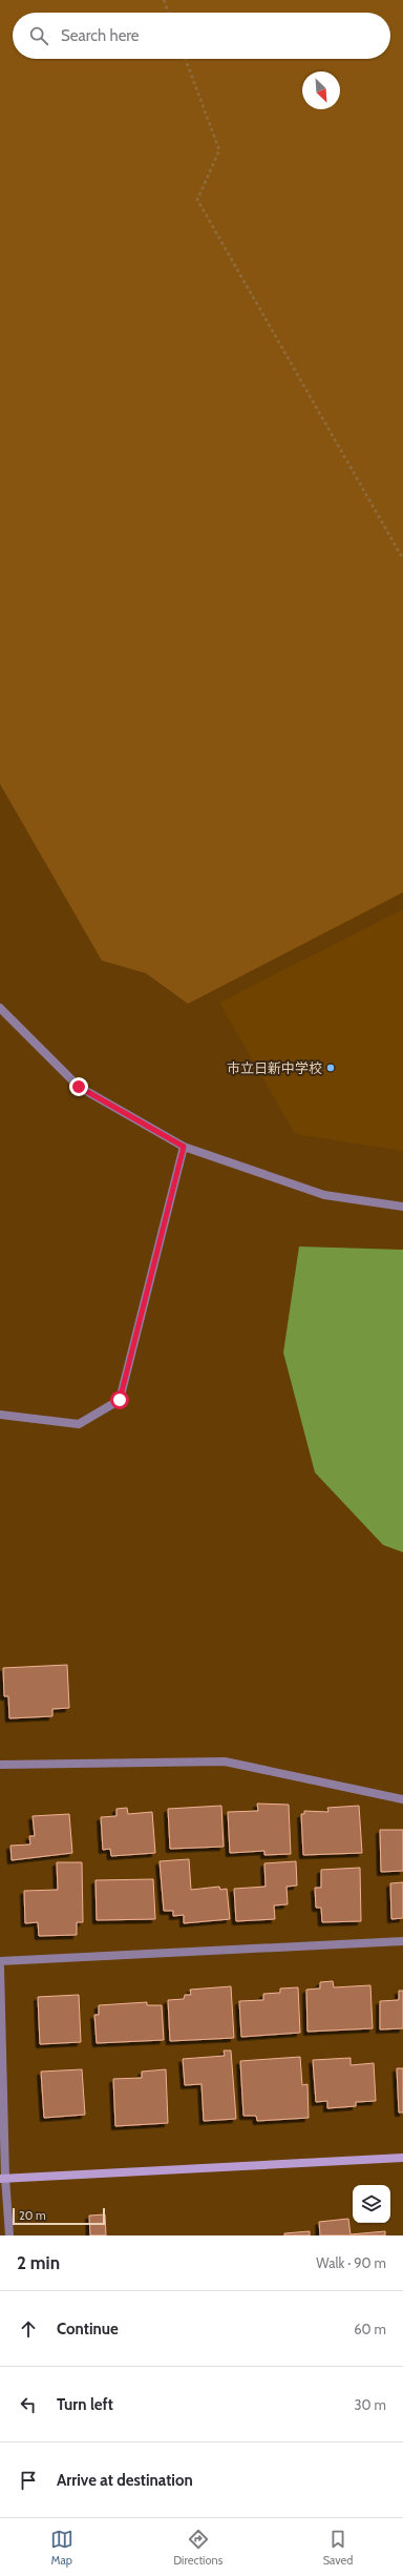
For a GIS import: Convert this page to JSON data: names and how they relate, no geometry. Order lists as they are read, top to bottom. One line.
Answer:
{"places":["市立日新中学校"],"scale_bar":"20 m","north":"bottom right","page":{"search":"Search here","scale":"20 m","heading":["2 min","Walk · 90 m"],"list":[["Continue","60 m"],["Turn left","30 m"],"Arrive at destination"],"nav":["Map","Directions","Saved"]}}
